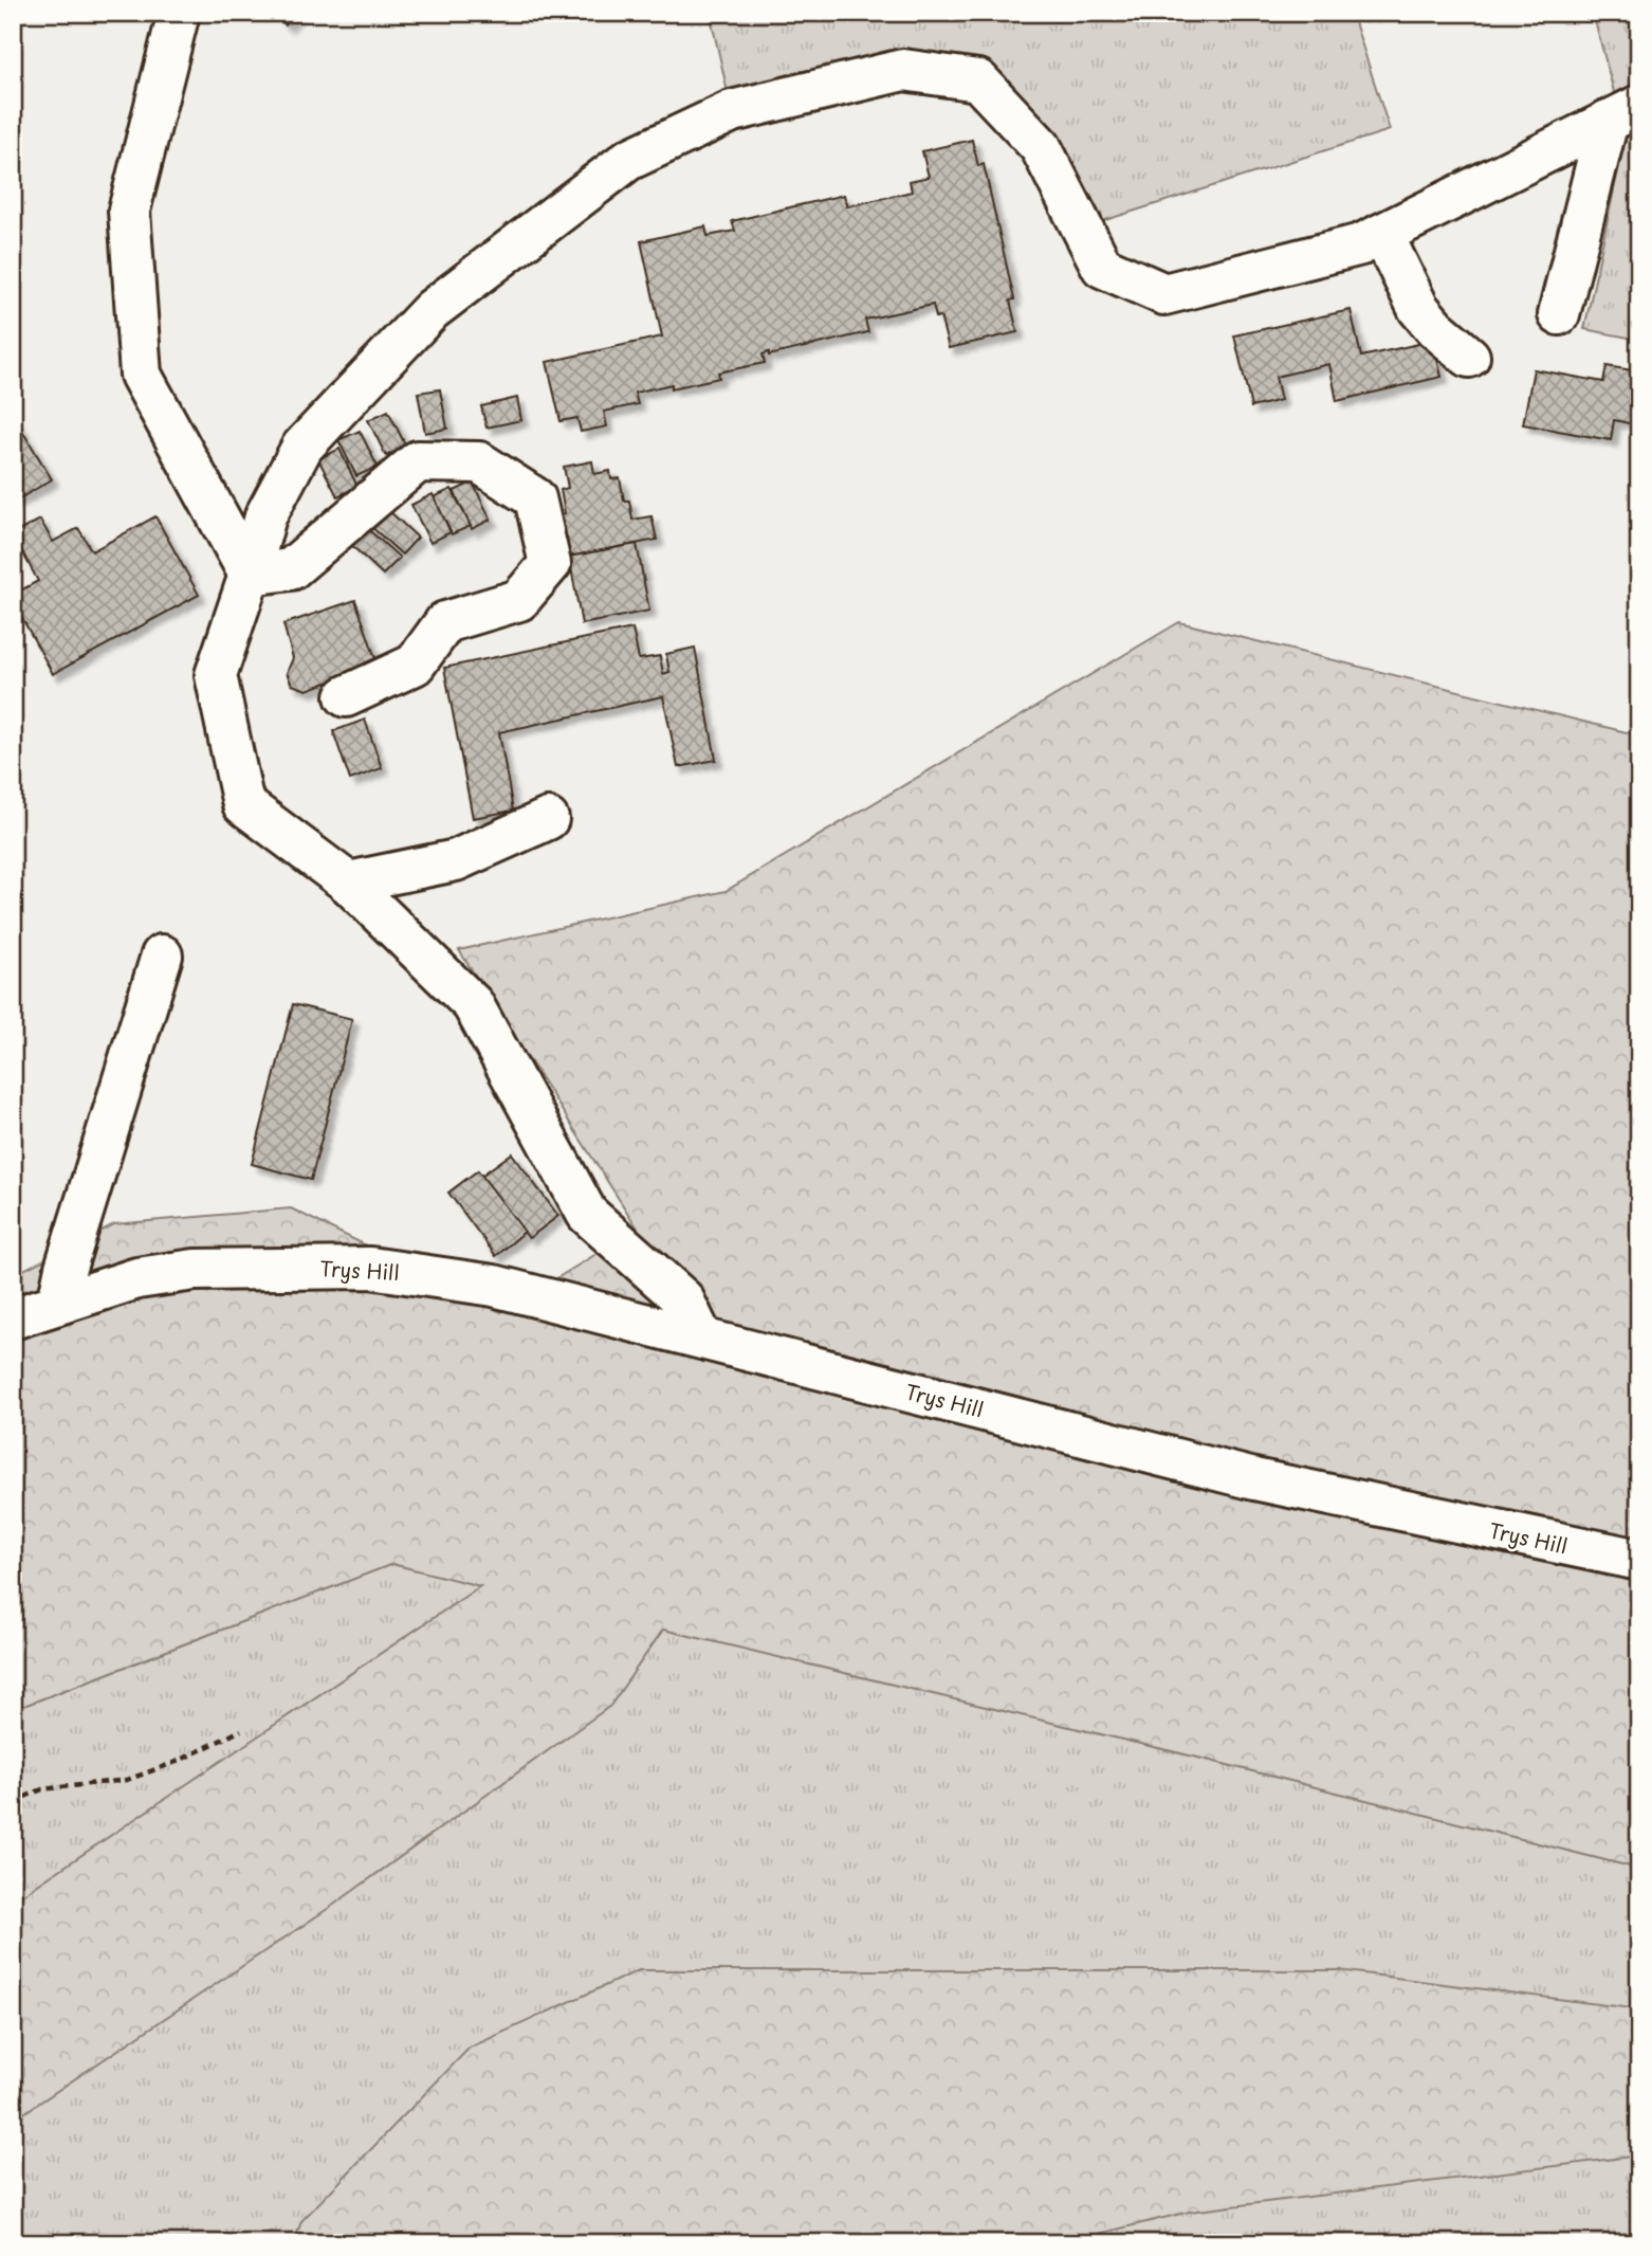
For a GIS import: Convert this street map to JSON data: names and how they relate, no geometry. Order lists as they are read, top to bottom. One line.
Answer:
{"streets":{"main road":["Trys Hill"]}}
